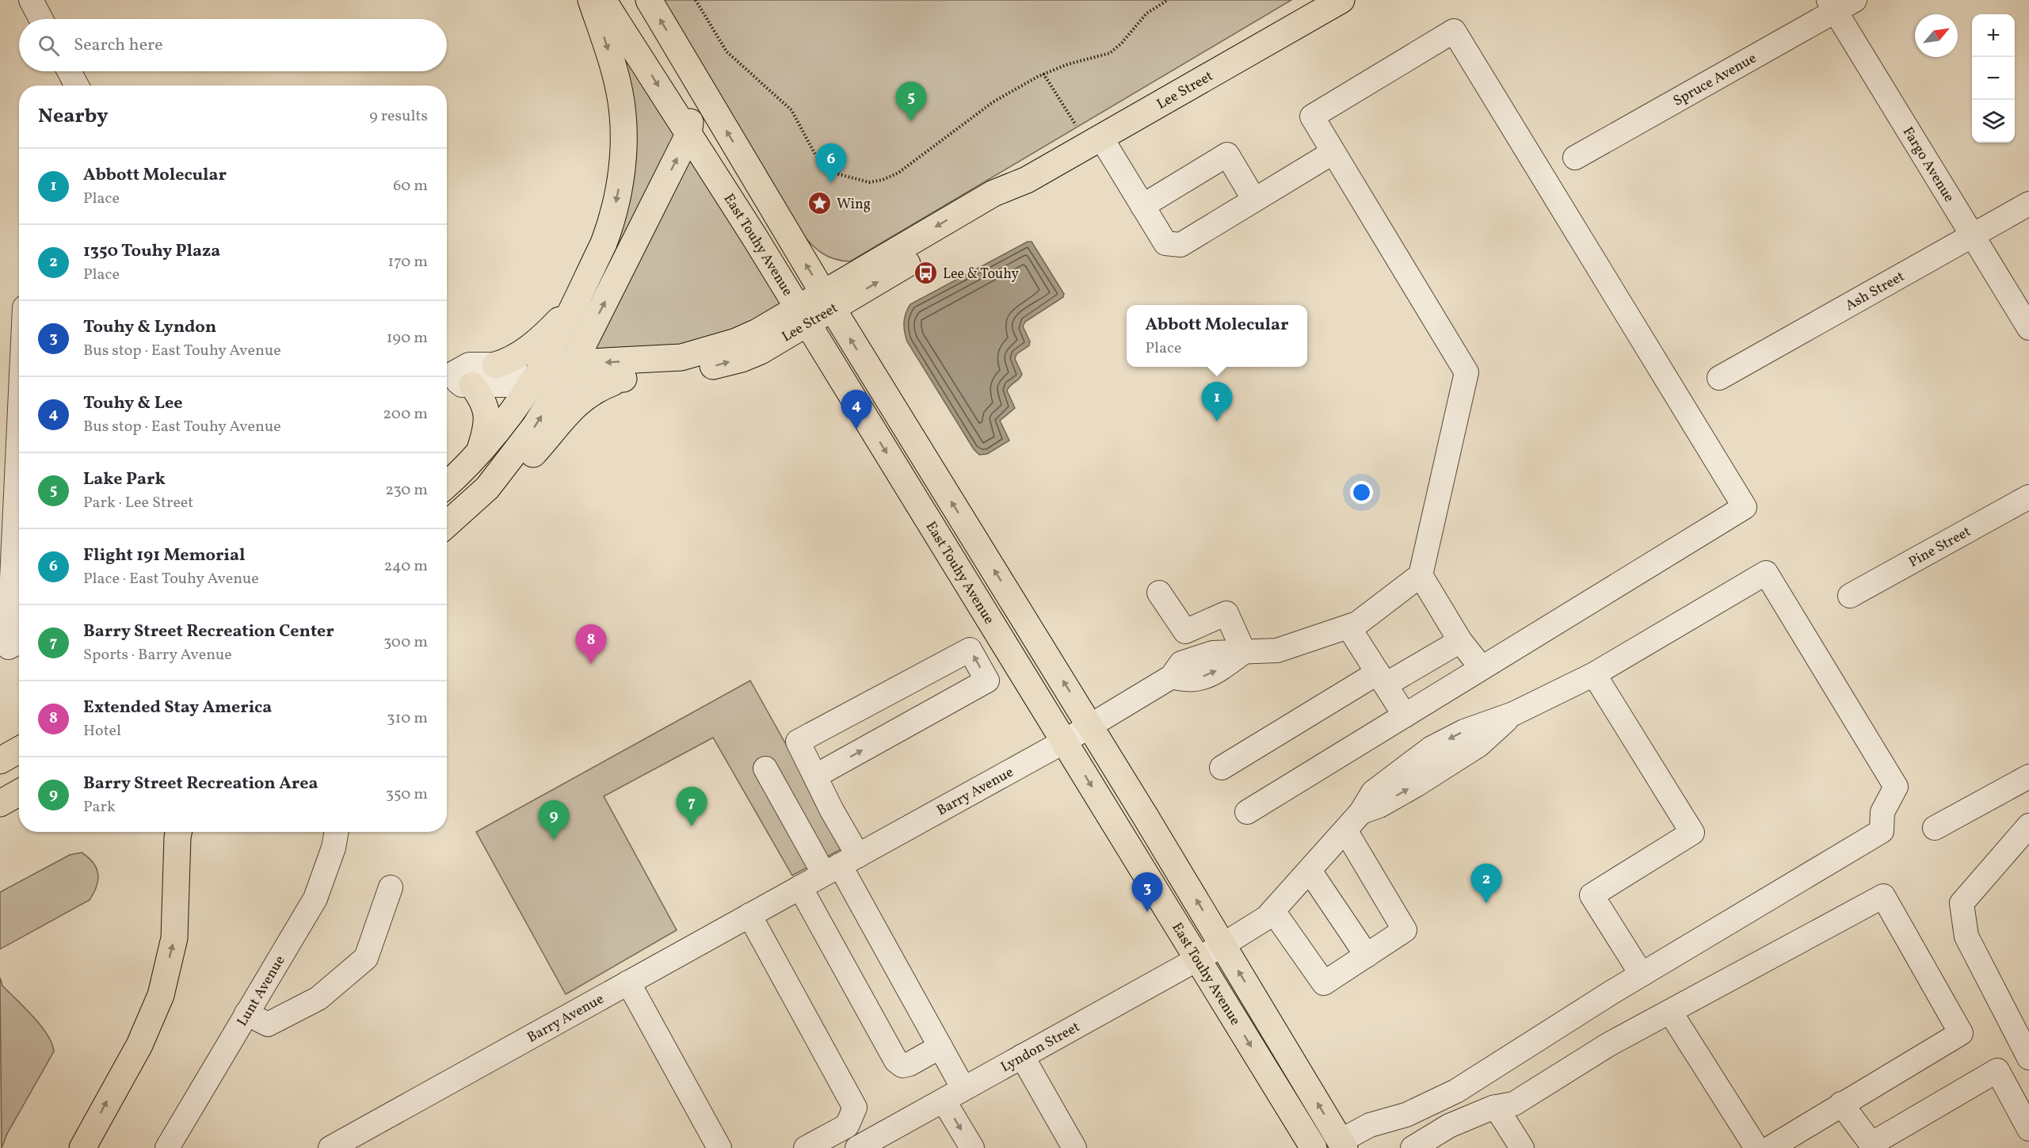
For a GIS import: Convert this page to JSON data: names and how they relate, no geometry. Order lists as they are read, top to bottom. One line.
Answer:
{"streets":{"main road":["Lee Street","East Touhy Avenue"],"street":["Spruce Avenue","Fargo Avenue","Ash Street","Pine Street","Barry Avenue","Lunt Avenue","Lyndon Street"]},"crossings":[["Spruce Avenue","Fargo Avenue"],["Lee Street","East Touhy Avenue"],["Fargo Avenue","Ash Street"],["East Touhy Avenue","Barry Avenue"],["East Touhy Avenue","Lyndon Street"]],"places":{"place":["Wing"],"bus stop":["Lee & Touhy"]},"north":"top right","page":{"map_buttons":["+","−"],"search":"Search here","pins":["5","6","1","4","8","7","9","2","3"],"heading":["Nearby","9 results"],"list":[{"mark":"1","name":"Abbott Molecular","note":"Place","value":"60 m"},{"mark":"2","name":"1350 Touhy Plaza","note":"Place","value":"170 m"},{"mark":"3","name":"Touhy & Lyndon","note":"Bus stop · East Touhy Avenue","value":"190 m"},{"mark":"4","name":"Touhy & Lee","note":"Bus stop · East Touhy Avenue","value":"200 m"},{"mark":"5","name":"Lake Park","note":"Park · Lee Street","value":"230 m"},{"mark":"6","name":"Flight 191 Memorial","note":"Place · East Touhy Avenue","value":"240 m"},{"mark":"7","name":"Barry Street Recreation Center","note":"Sports · Barry Avenue","value":"300 m"},{"mark":"8","name":"Extended Stay America","note":"Hotel","value":"310 m"},{"mark":"9","name":"Barry Street Recreation Area","note":"Park","value":"350 m"}],"popup":["Abbott Molecular","Place"]}}
